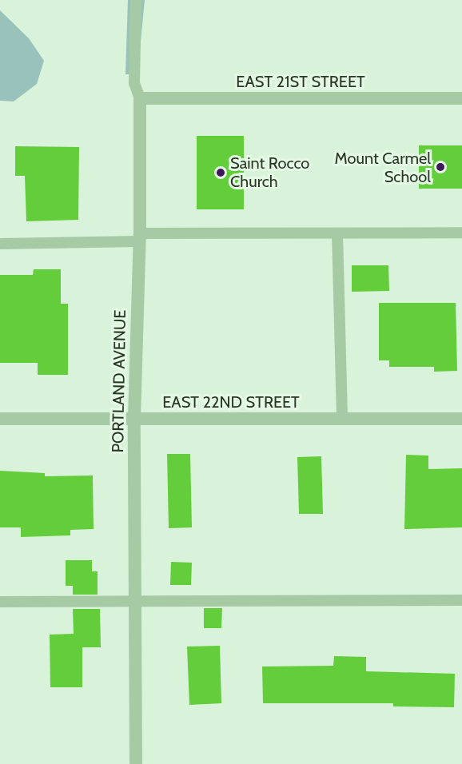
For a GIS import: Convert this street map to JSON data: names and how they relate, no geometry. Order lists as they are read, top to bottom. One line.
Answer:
{"streets":{"street":["EAST 21ST STREET","PORTLAND AVENUE","EAST 22ND STREET"]},"crossings":[["EAST 21ST STREET","PORTLAND AVENUE"],["PORTLAND AVENUE","EAST 22ND STREET"]],"places":["Mount Carmel School","Saint Rocco Church"]}
